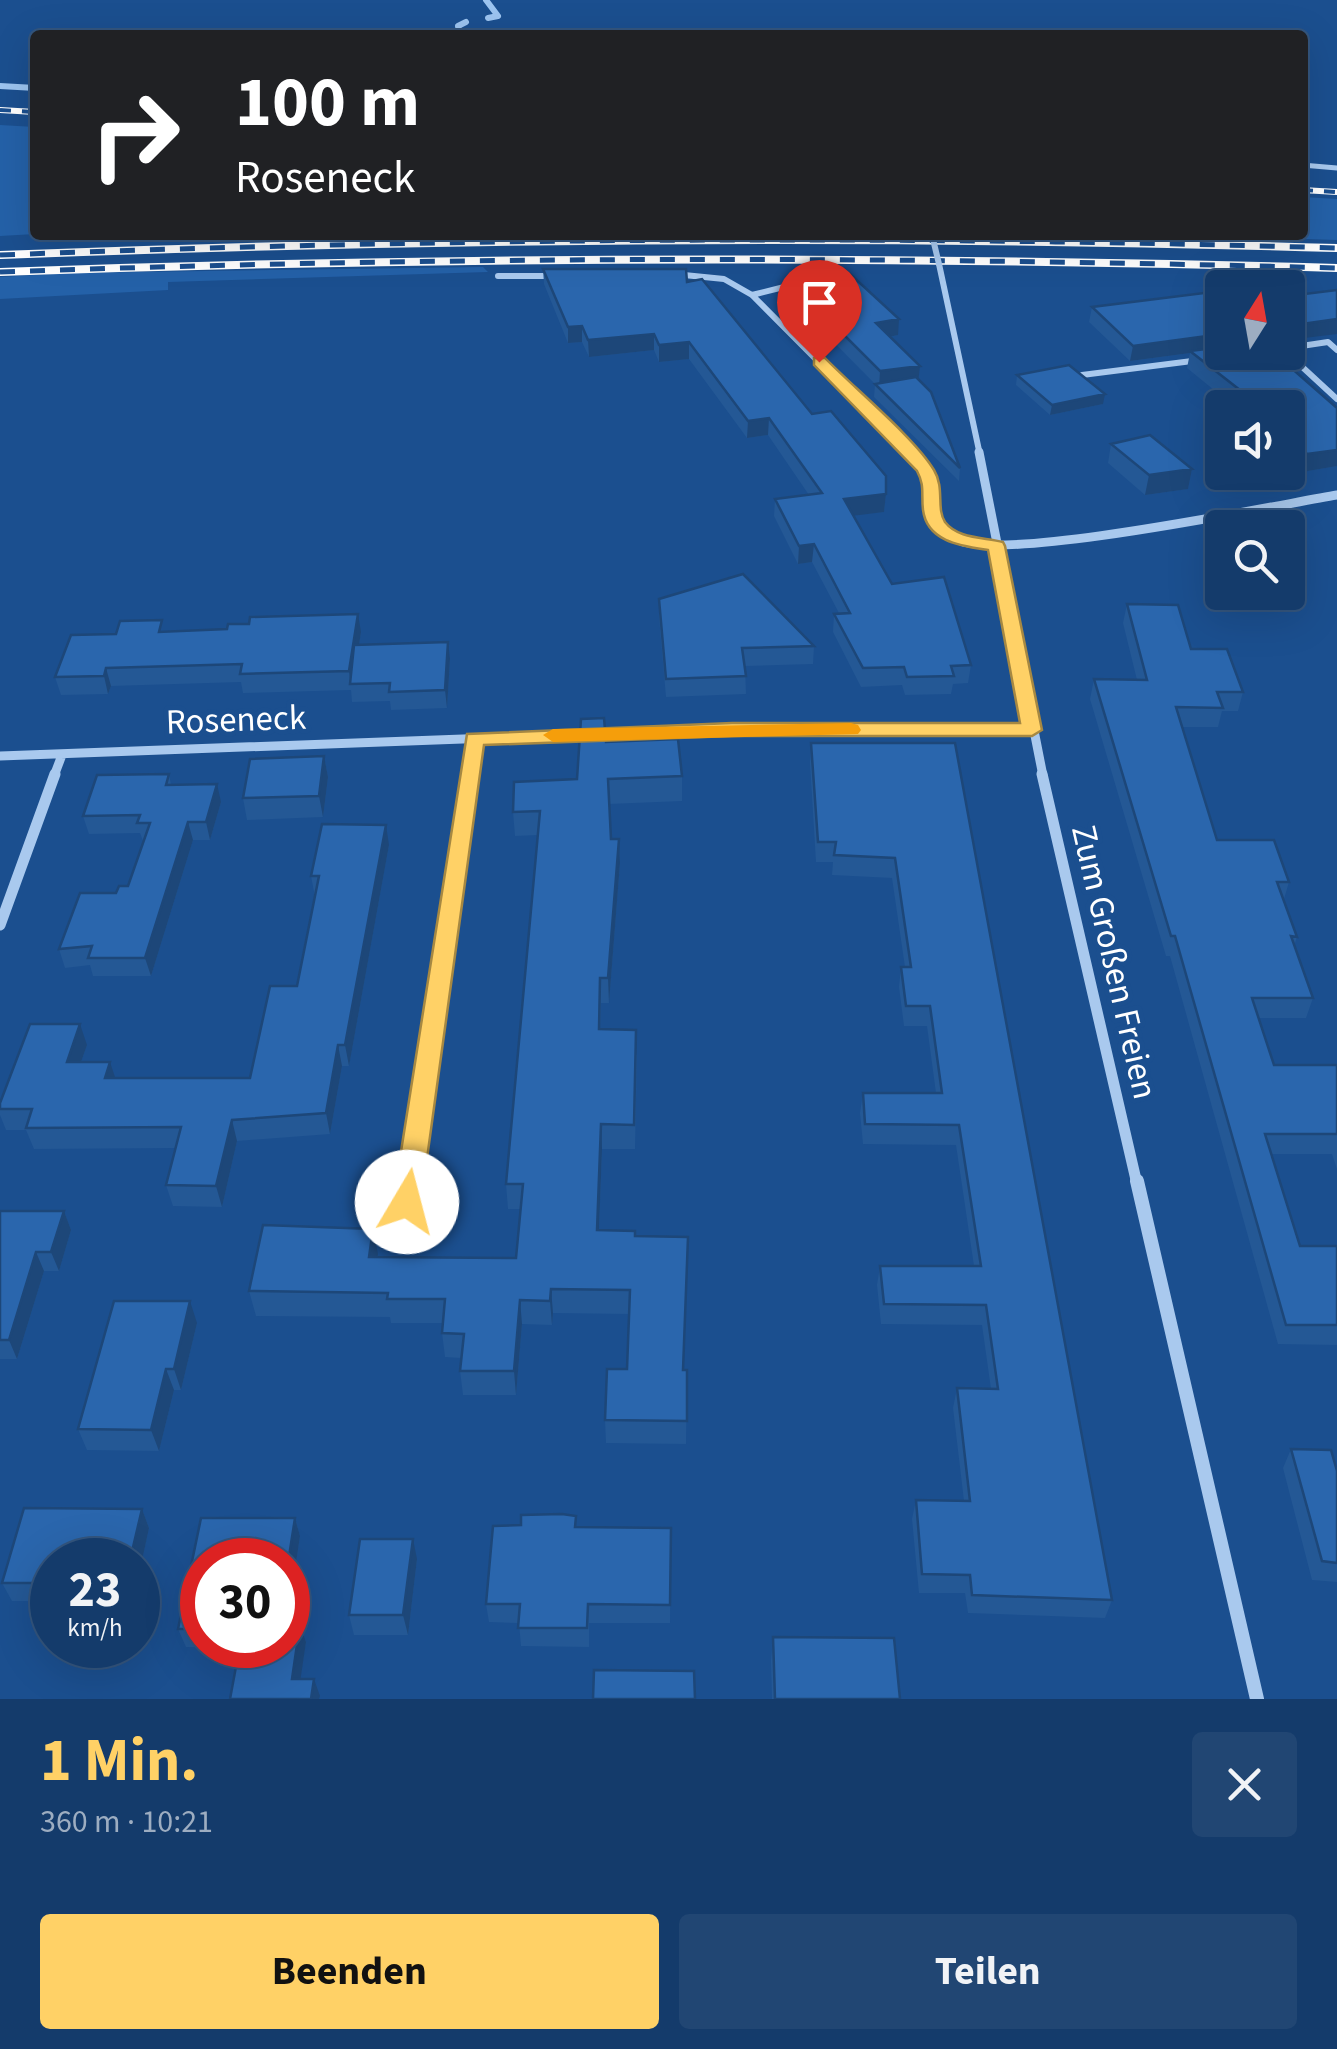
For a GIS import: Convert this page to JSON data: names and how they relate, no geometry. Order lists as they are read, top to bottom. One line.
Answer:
{"streets":{"street":["Roseneck","Zum Großen Freien"]},"crossings":[["Roseneck","Zum Großen Freien"]],"north":"top","page":{"turn":["100 m","Roseneck"],"speed":"23 km/h","limit":"30","heading":["1 Min.","360 m · 10:21"],"buttons":["Beenden","Teilen"]}}
